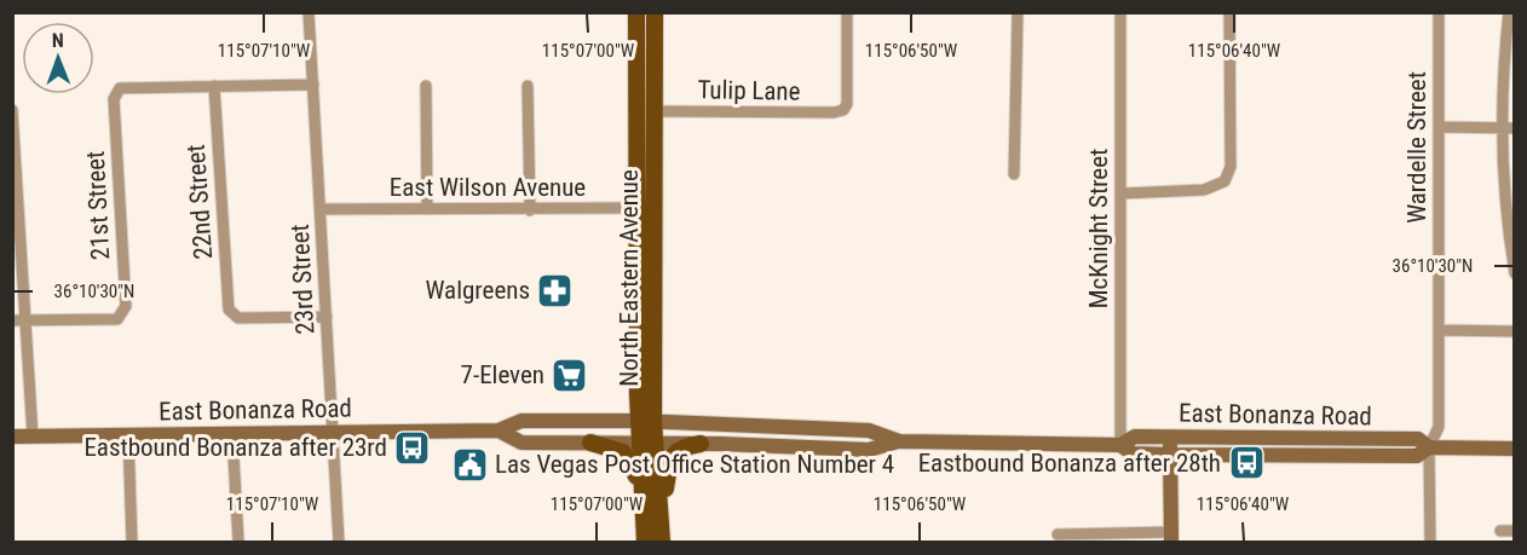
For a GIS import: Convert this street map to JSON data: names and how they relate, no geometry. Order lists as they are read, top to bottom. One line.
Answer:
{"streets":{"main road":["North Eastern Avenue","East Bonanza Road"],"street":["Tulip Lane","Wardelle Street","East Wilson Avenue","22nd Street","21st Street","McKnight Street","23rd Street"]},"crossings":[["Tulip Lane","North Eastern Avenue"],["Wardelle Street","East Bonanza Road"],["East Wilson Avenue","North Eastern Avenue"],["East Wilson Avenue","23rd Street"],["22nd Street","21st Street"],["22nd Street","23rd Street"],["McKnight Street","East Bonanza Road"],["North Eastern Avenue","East Bonanza Road"],["23rd Street","East Bonanza Road"]],"places":{"pharmacy":["Walgreens"],"supermarket":["7-Eleven"],"bus stop":["Eastbound Bonanza after 23rd","Eastbound Bonanza after 28th"],"public building":["Las Vegas Post Office Station Number 4"]},"north":"top","coordinates":["115°07'10\"W","115°07'00\"W","115°06'50\"W","115°06'40\"W","36°10'30\"N"]}
